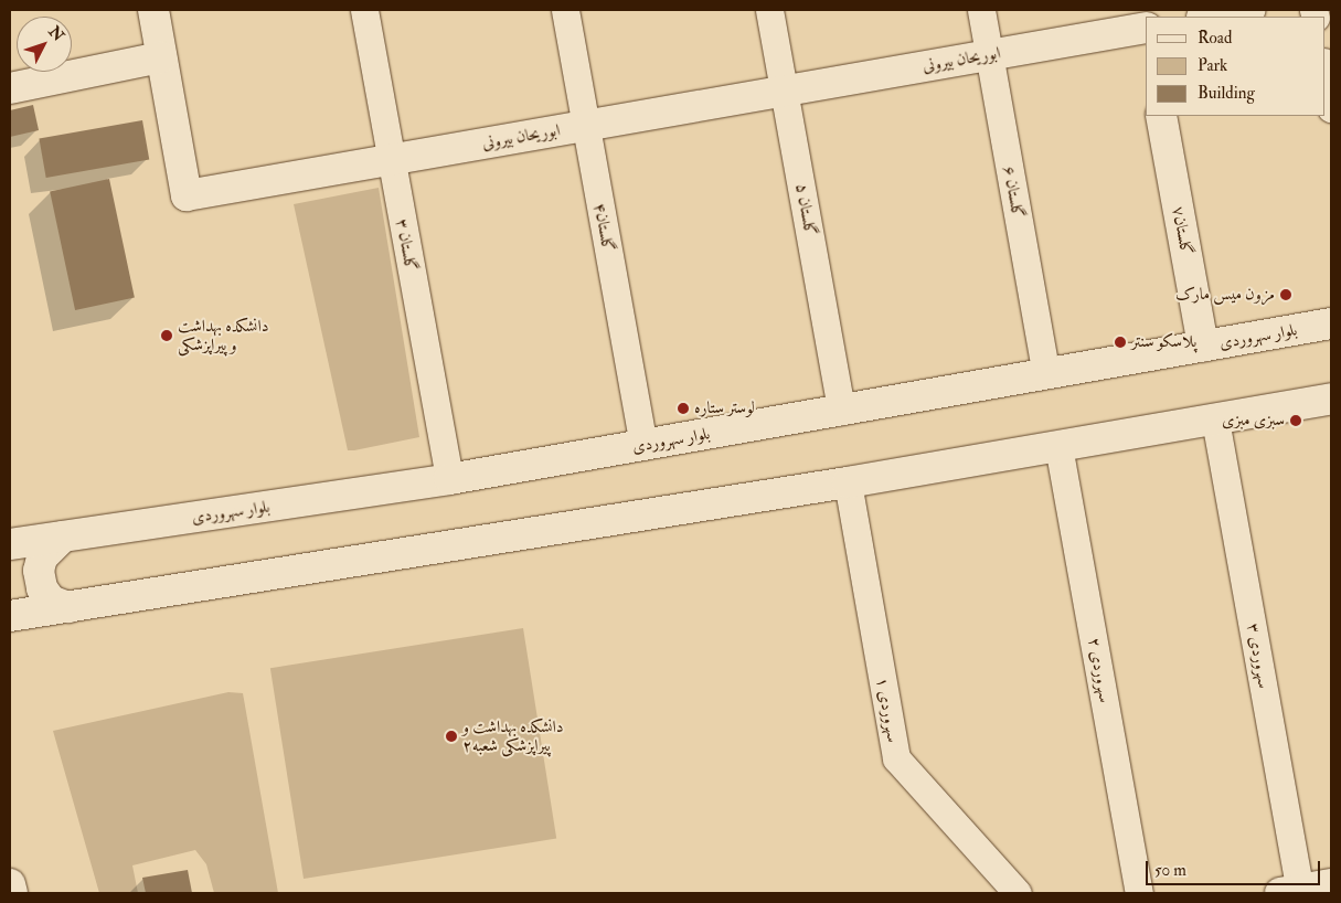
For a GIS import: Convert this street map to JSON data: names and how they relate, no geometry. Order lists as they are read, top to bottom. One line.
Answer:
{"streets":{"main road":["ابوریحان بیرونی","گلستان۷","بلوار سهروردی"],"street":["گلستان ۶","گلستان ۵","گلستان۴","گلستان ۳","سهروردی ۳","سهروردی ۲","سهروردی ۱"]},"crossings":[["ابوریحان بیرونی","گلستان ۶"],["ابوریحان بیرونی","گلستان ۵"],["ابوریحان بیرونی","گلستان۴"],["ابوریحان بیرونی","گلستان ۳"],["گلستان ۶","بلوار سهروردی"],["گلستان ۵","بلوار سهروردی"],["گلستان۴","بلوار سهروردی"],["گلستان۷","بلوار سهروردی"],["گلستان ۳","بلوار سهروردی"]],"places":["مزون میس مارک","دانشکده بهداشت و پیراپزشکی","پلاسکو سنتر","لوستر ستاره","سبزی مبزی","دانشکده بهداشت و پیراپزشکى شعبه۲"],"legend":["Road","Park","Building"],"scale_bar":"50 m","north":"top right"}
